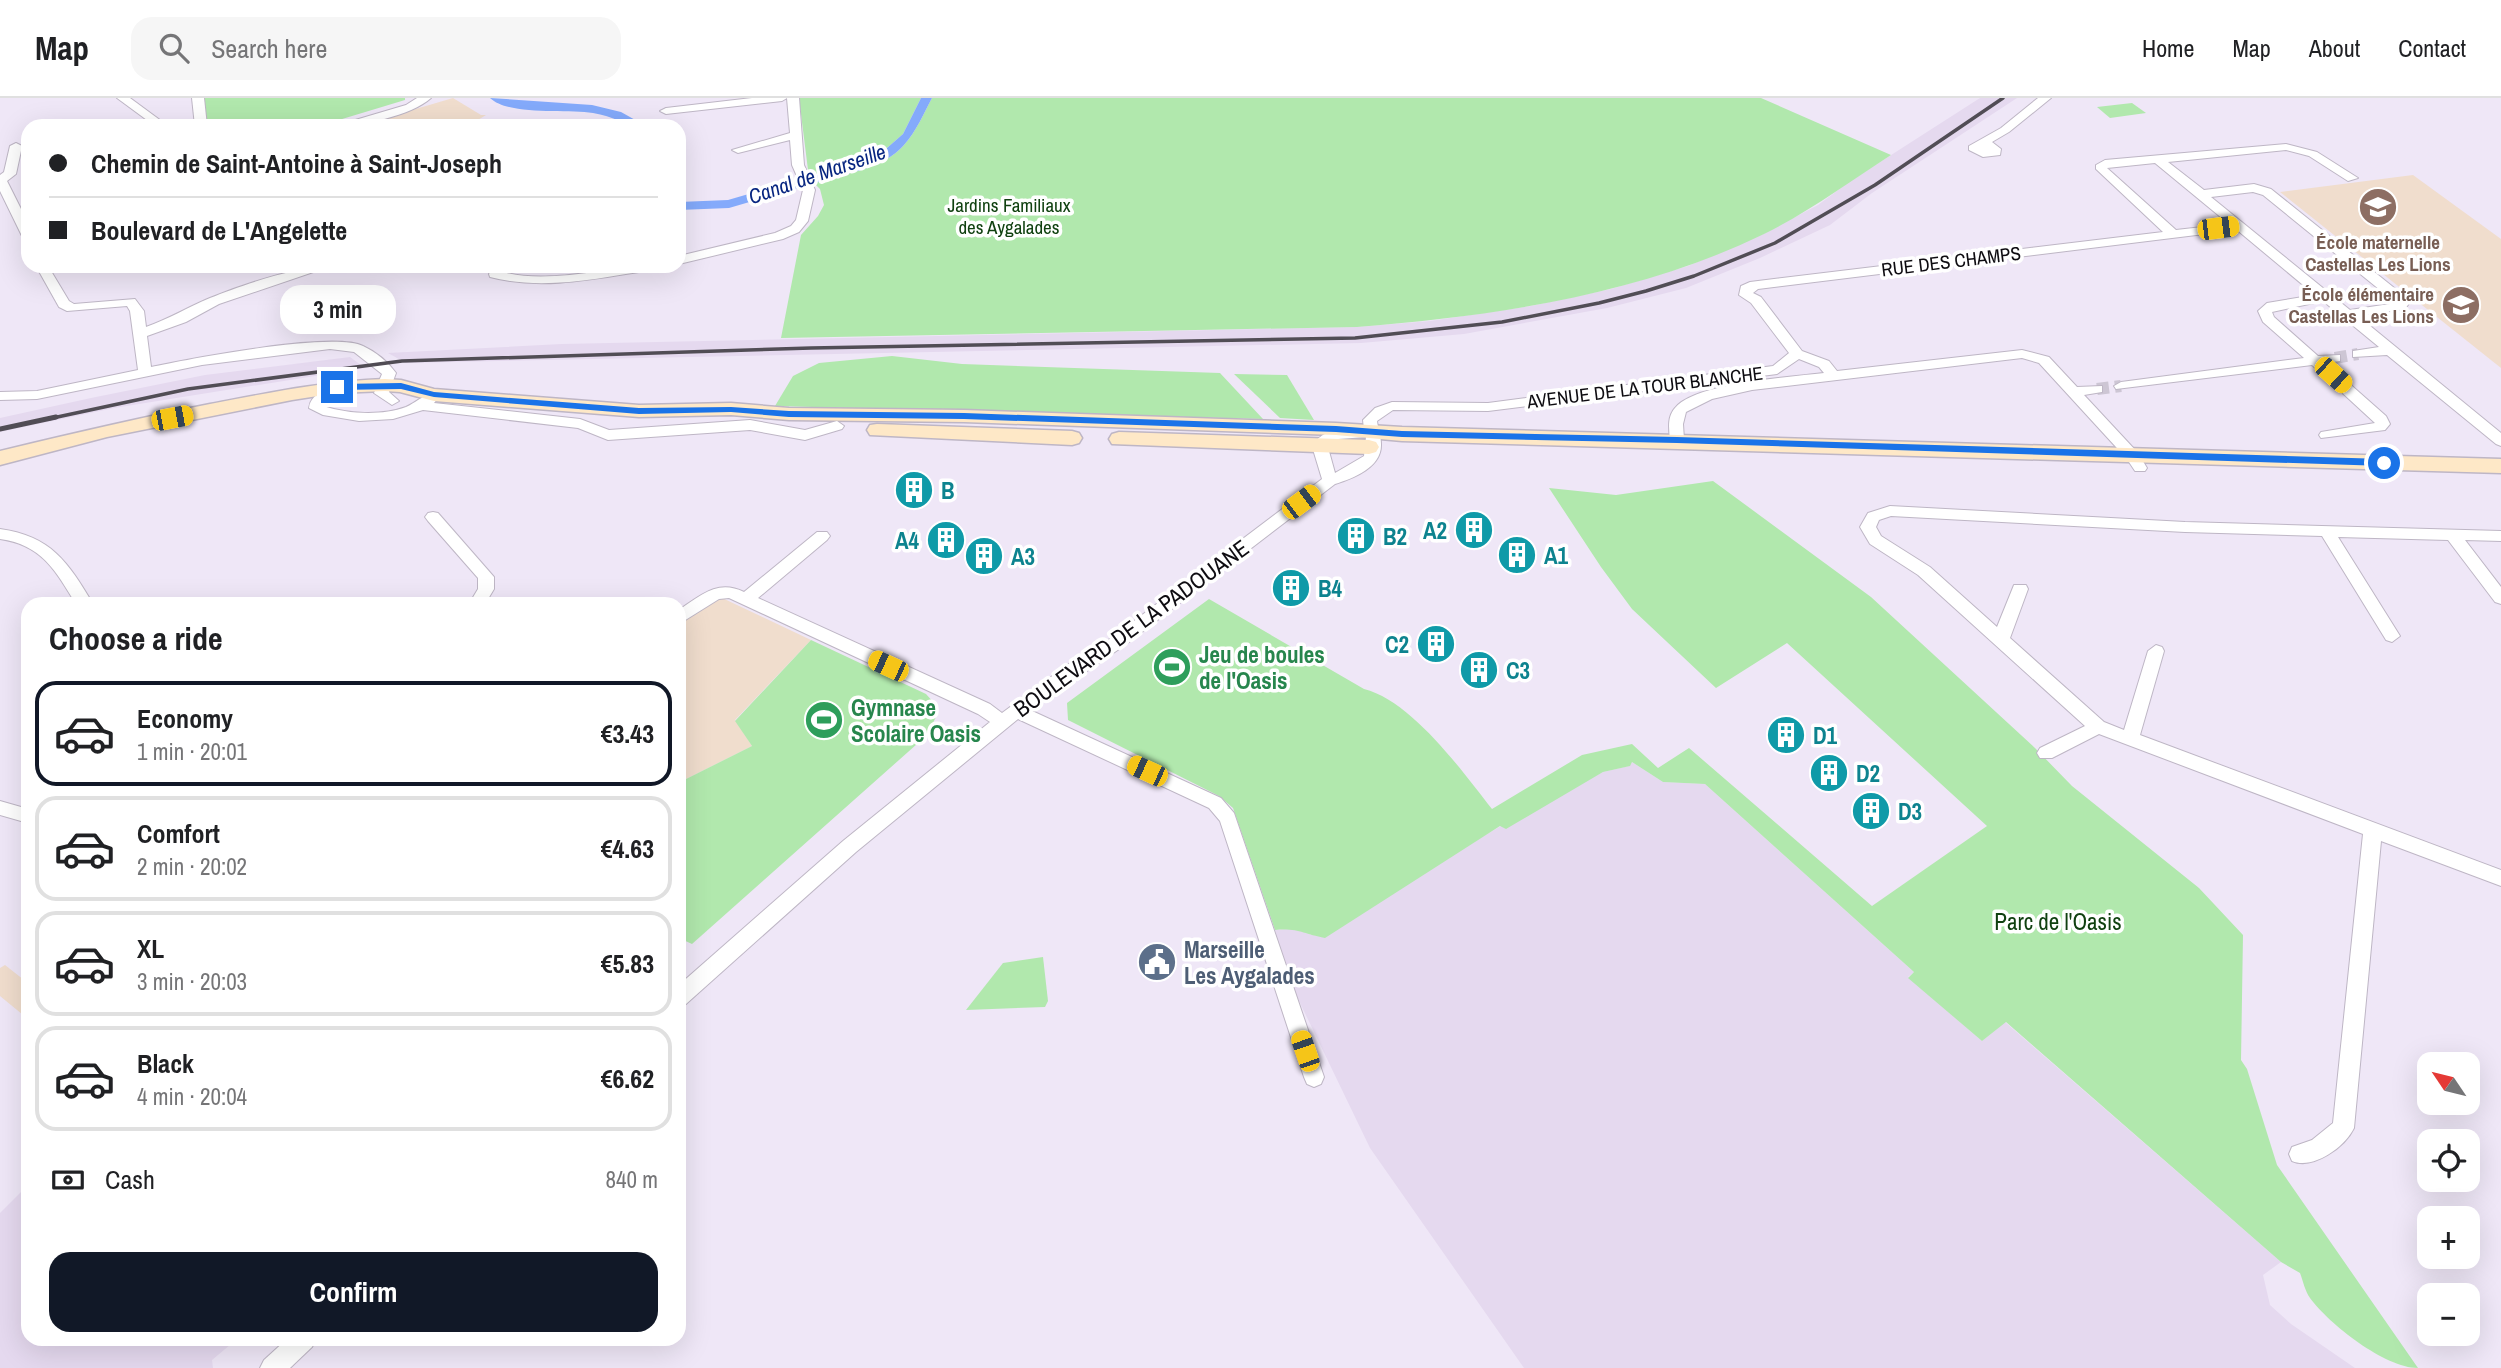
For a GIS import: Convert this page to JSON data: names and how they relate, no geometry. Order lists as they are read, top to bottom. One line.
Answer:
{"streets":{"street":["RUE DES CHAMPS","AVENUE DE LA TOUR BLANCHE","BOULEVARD DE LA PADOUANE"]},"crossings":[["RUE DES CHAMPS","AVENUE DE LA TOUR BLANCHE"]],"water":["Canal de Marseille"],"parks":["Jardins Familiaux des Aygalades","Parc de l'Oasis"],"places":{"school or university":["École maternelle Castellas Les Lions","École élémentaire Castellas Les Lions"],"building":["B","A2","B2","A4","A1","A3","B4","C2","C3","D1","D2","D3"],"sports":["Jeu de boules de l'Oasis","Gymnase Scolaire Oasis"],"public building":["Marseille Les Aygalades"]},"north":"top left","page":{"header":"Map","search":"Search here","nav":["Home","Map","About","Contact"],"banner":["Chemin de Saint-Antoine à Saint-Joseph","Boulevard de L'Angelette"],"bubble":"3 min","heading":"Choose a ride","list":[{"name":"Economy","note":"1 min · 20:01","value":"€3.43"},{"name":"Comfort","note":"2 min · 20:02","value":"€4.63"},{"name":"XL","note":"3 min · 20:03","value":"€5.83"},{"name":"Black","note":"4 min · 20:04","value":"€6.62"}],"map_buttons":["+","−"],"pay":["Cash","840 m"],"buttons":"Confirm"}}
